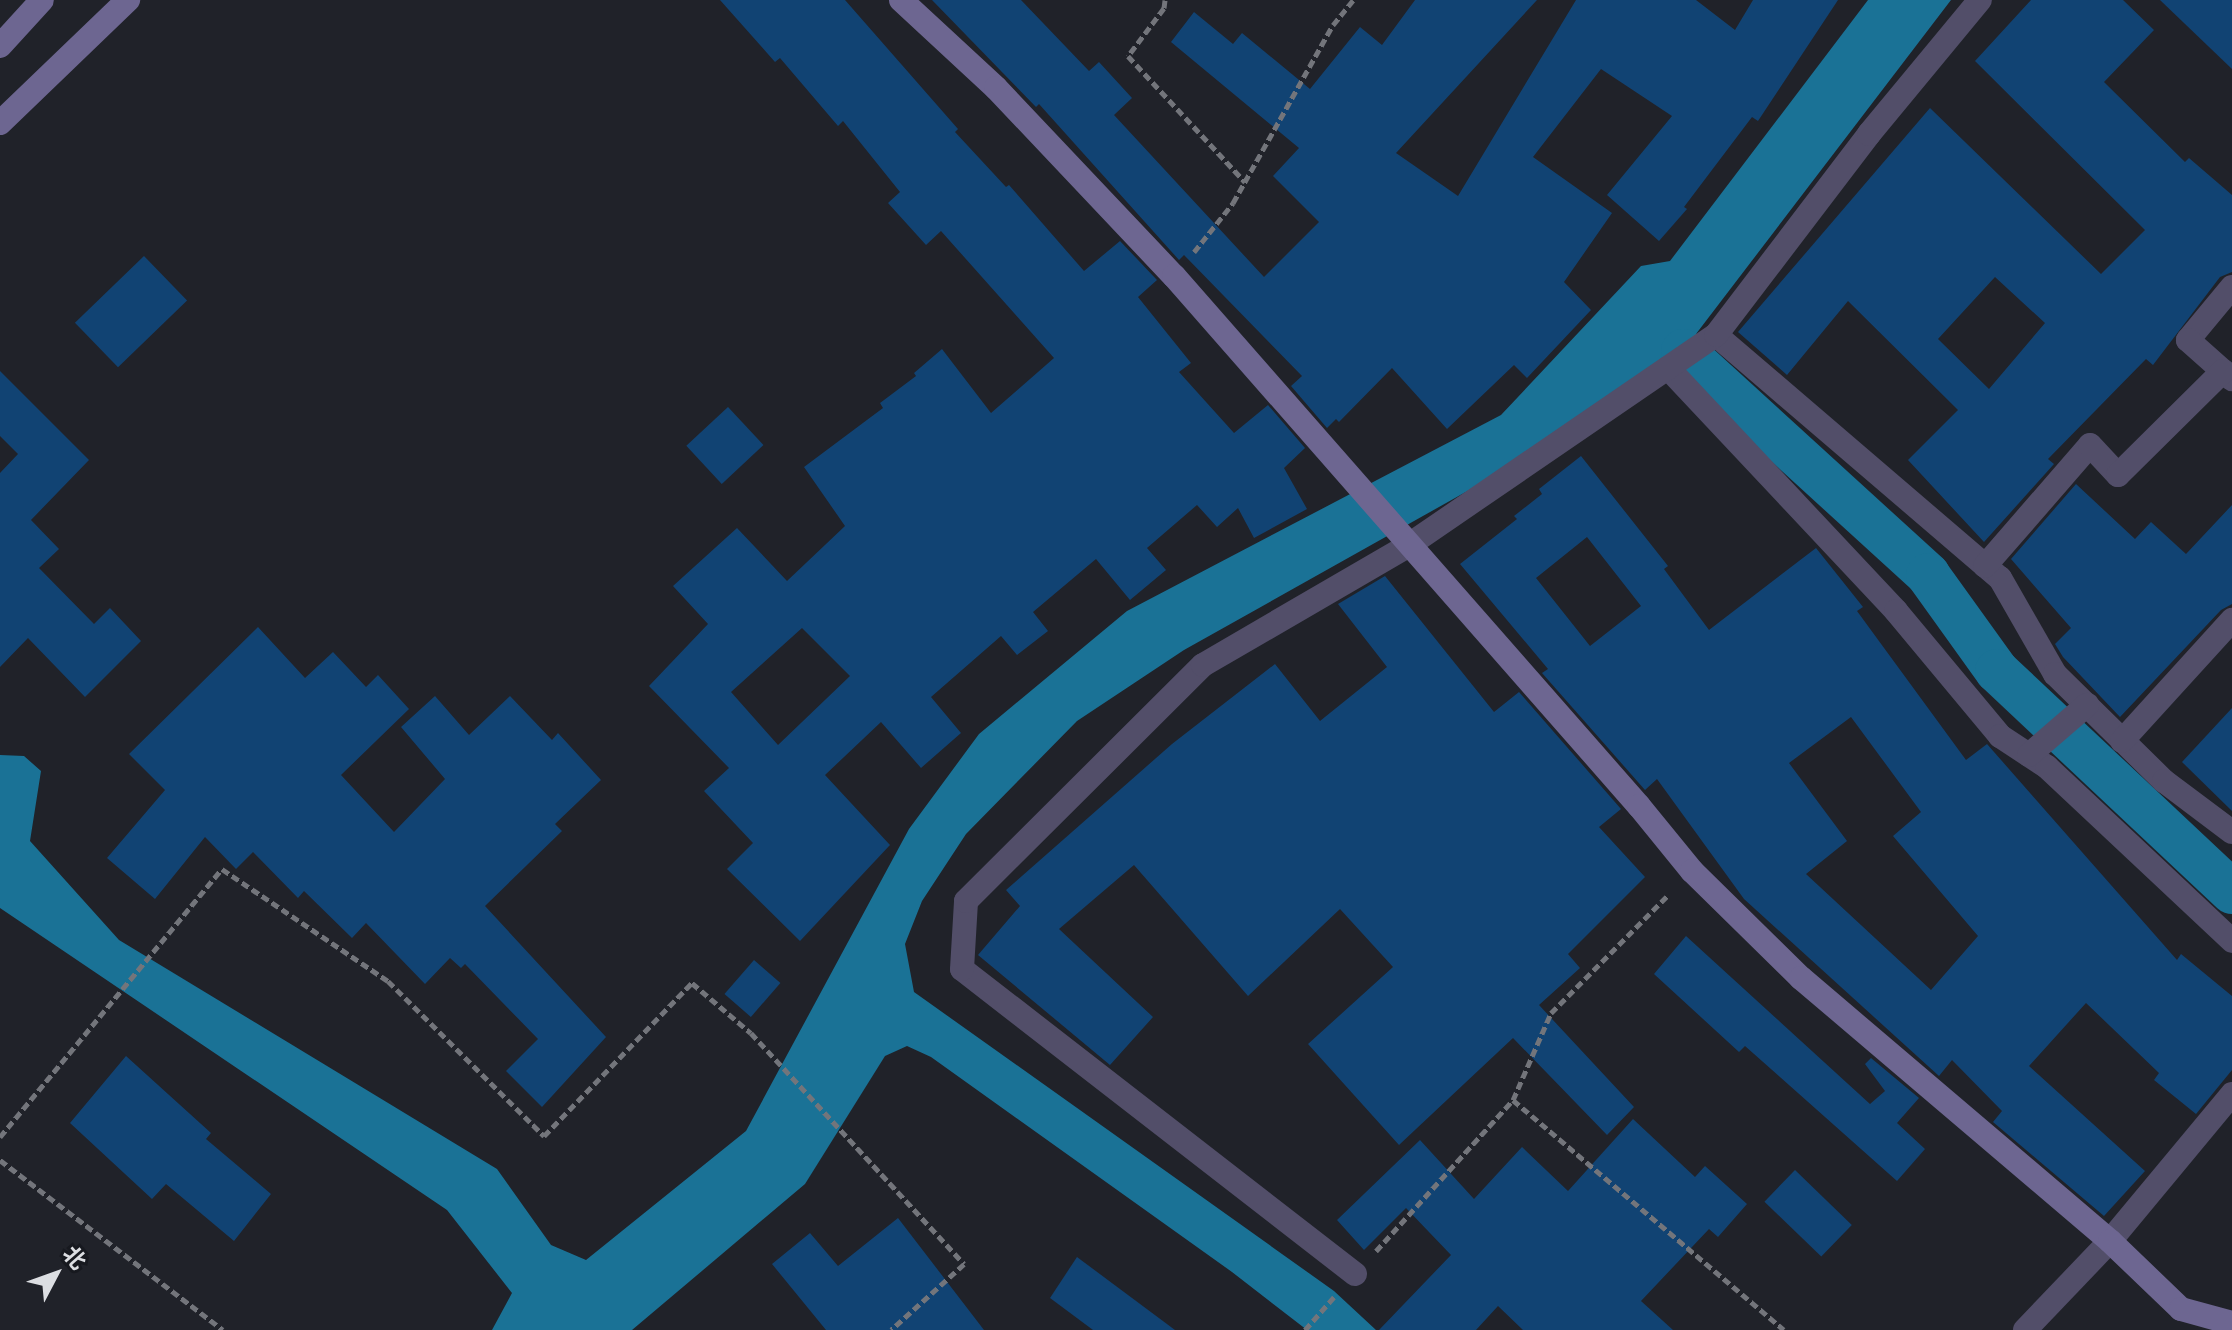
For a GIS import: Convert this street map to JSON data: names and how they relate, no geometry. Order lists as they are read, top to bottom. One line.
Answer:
{"north":"top right"}
